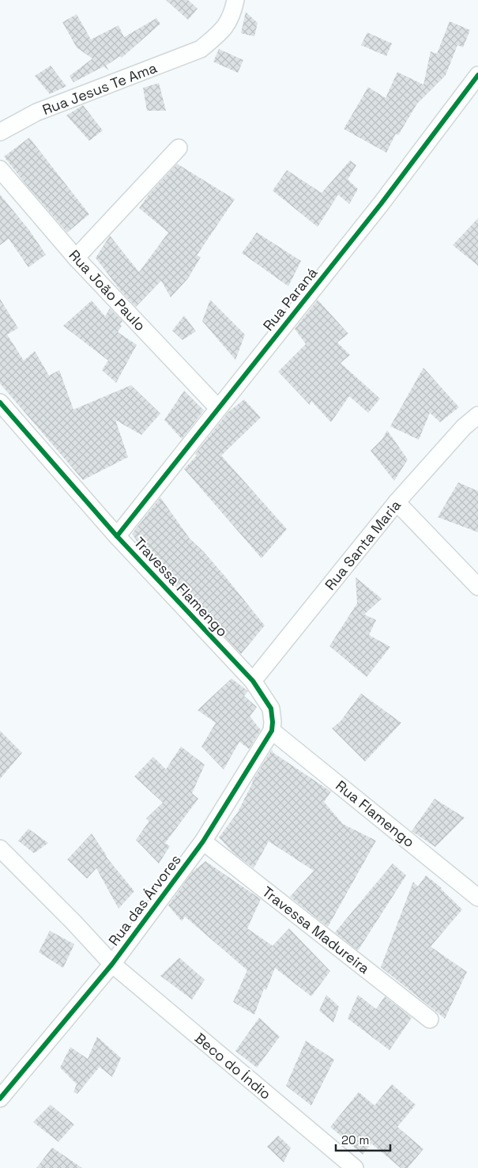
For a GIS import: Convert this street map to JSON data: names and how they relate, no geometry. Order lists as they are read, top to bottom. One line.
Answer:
{"streets":{"street":["Rua Jesus Te Ama","Rua João Paulo","Rua Paraná","Rua Santa Maria","Travessa Flamengo","Rua Flamengo","Rua das Árvores","Travessa Madureira","Beco do Índio"]},"crossings":[["Rua João Paulo","Rua Paraná"],["Rua Paraná","Travessa Flamengo"],["Rua Santa Maria","Travessa Flamengo"],["Travessa Flamengo","Rua Flamengo"],["Travessa Flamengo","Rua das Árvores"],["Rua Flamengo","Rua das Árvores"],["Rua das Árvores","Travessa Madureira"],["Rua das Árvores","Beco do Índio"]],"scale_bar":"20 m"}
